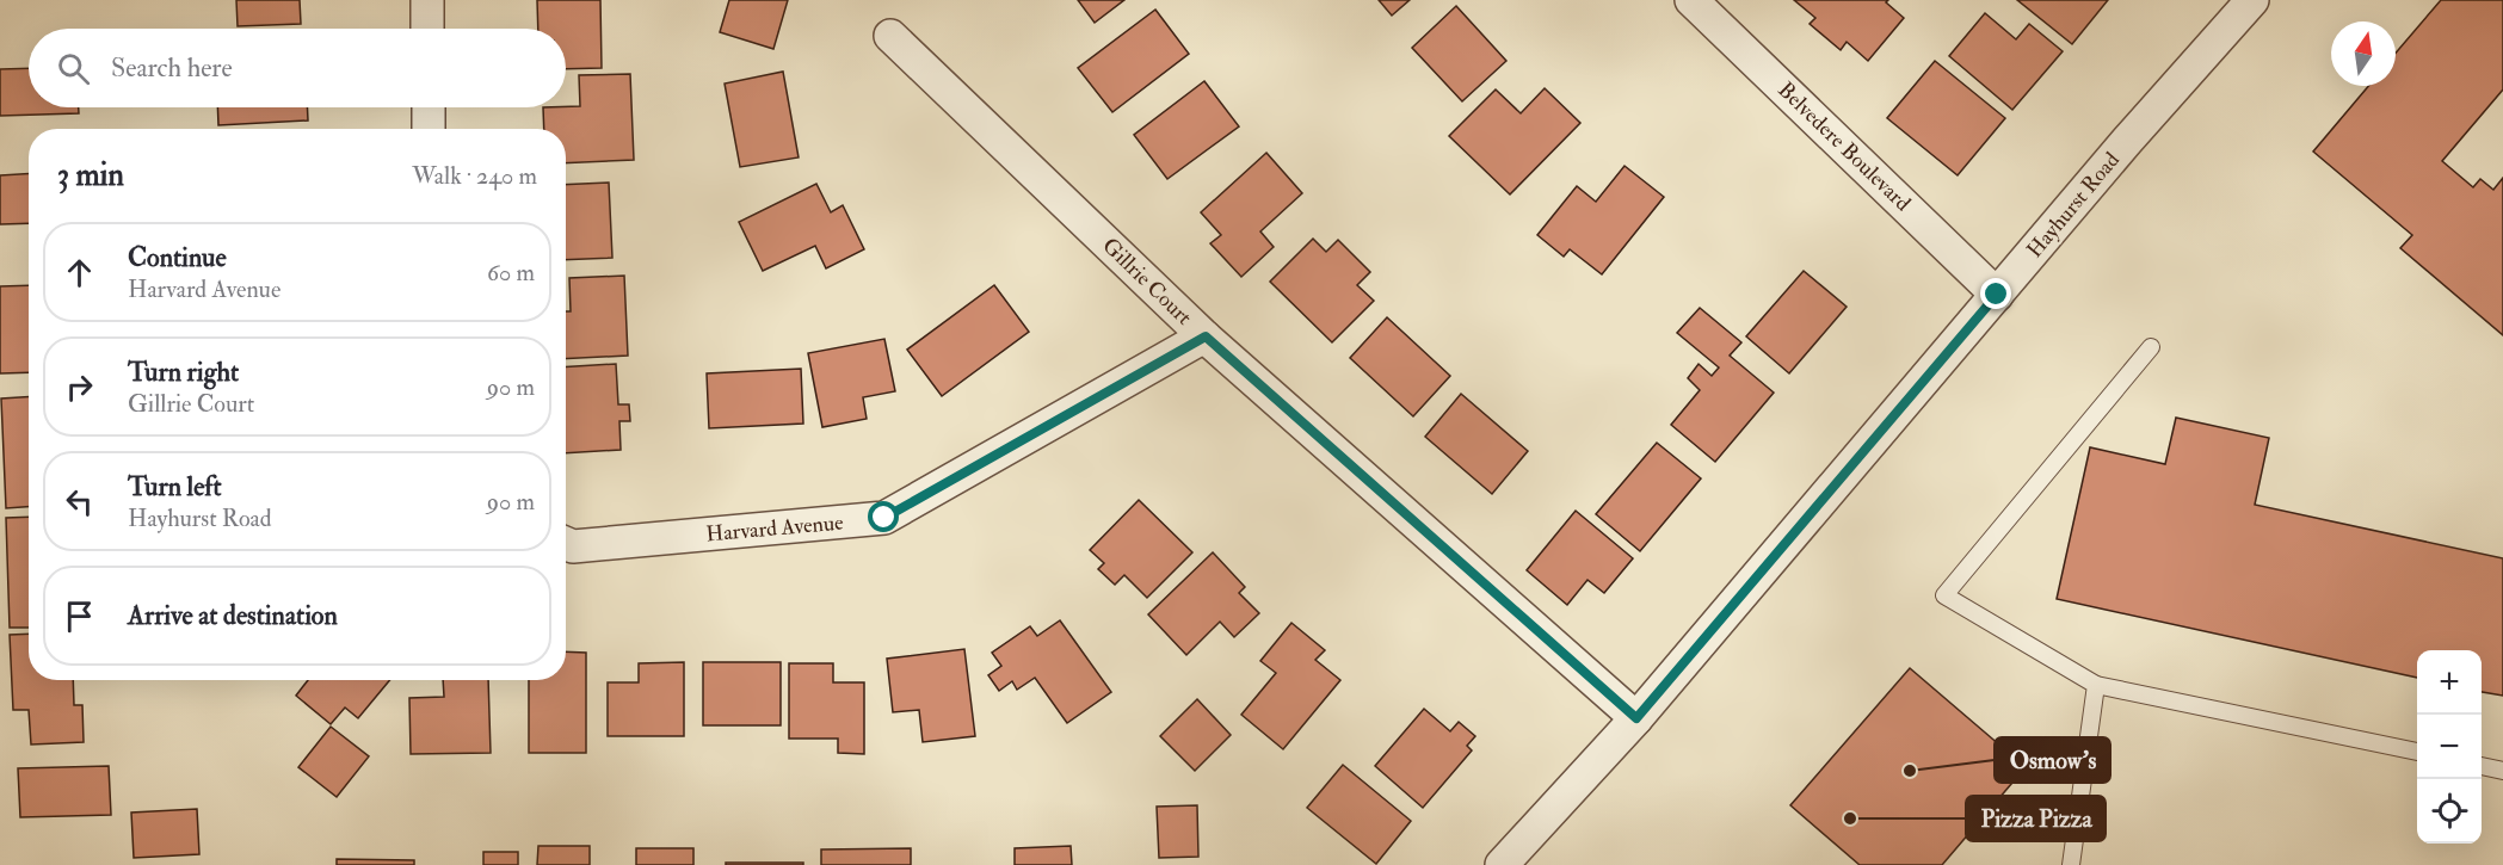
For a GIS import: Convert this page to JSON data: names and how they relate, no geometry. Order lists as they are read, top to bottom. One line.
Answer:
{"streets":{"street":["Belvedere Boulevard","Hayhurst Road","Gillrie Court","Harvard Avenue"]},"crossings":[["Belvedere Boulevard","Hayhurst Road"],["Hayhurst Road","Gillrie Court"],["Gillrie Court","Harvard Avenue"]],"places":["Osmow's","Pizza Pizza"],"north":"top","page":{"search":"Search here","heading":["3 min","Walk · 240 m"],"list":[["Continue","Harvard Avenue","60 m"],["Turn right","Gillrie Court","90 m"],["Turn left","Hayhurst Road","90 m"],"Arrive at destination"],"map_buttons":["+","−"]}}
